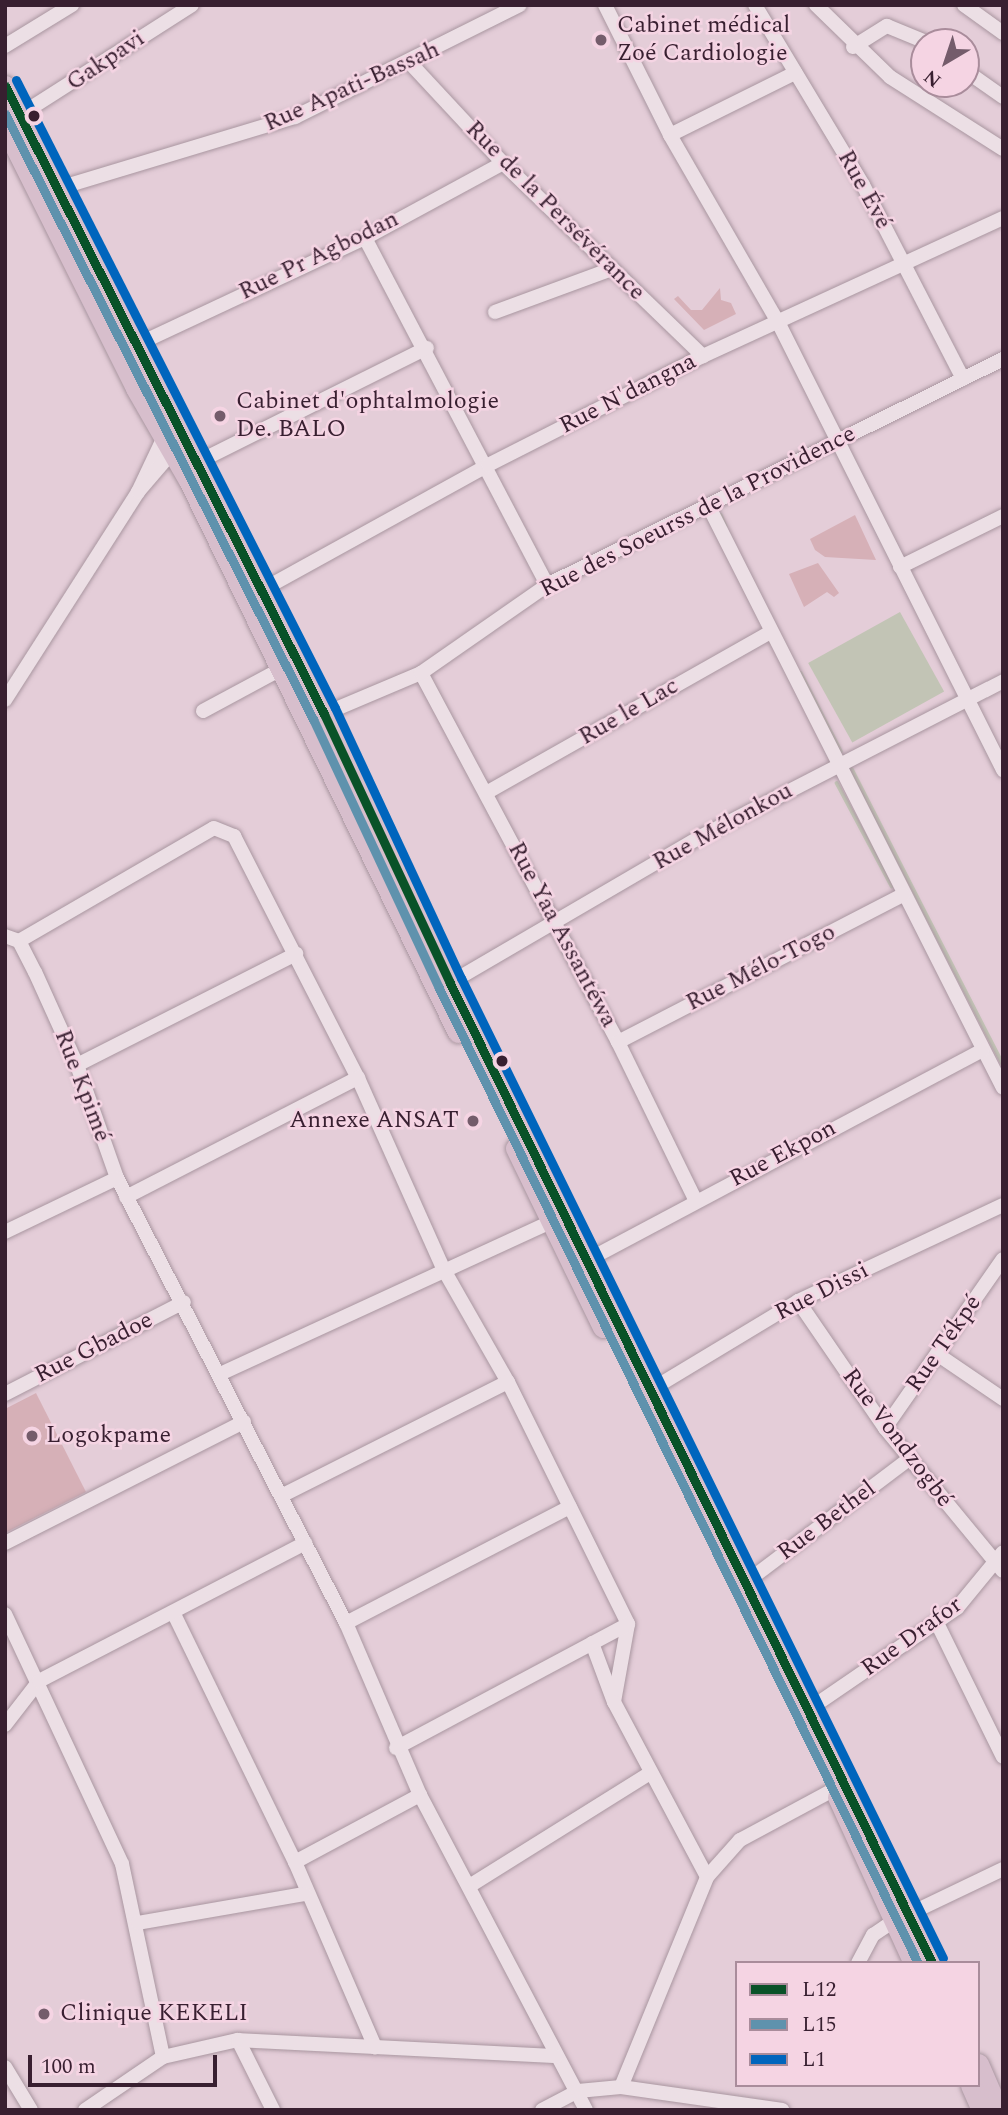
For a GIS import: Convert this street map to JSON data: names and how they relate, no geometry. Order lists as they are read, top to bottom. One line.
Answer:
{"streets":{"street":["Gakpavi","Rue Apati-Bassah","Rue Évé","Rue de la Persévérance","Rue Pr Agbodan","Rue N'dangna","Rue des Soeurss de la Providence","Rue le Lac","Rue Mélonkou","Rue Yaa Assantéwa","Rue Mélo-Togo","Rue Kpimé","Rue Ekpon","Rue Dissi","Rue Tékpé","Rue Gbadoe","Rue Vondzogbé","Rue Bethel","Rue Drafor"]},"crossings":[["Rue Apati-Bassah","Rue de la Persévérance"],["Rue Évé","Rue N'dangna"],["Rue Évé","Rue des Soeurss de la Providence"],["Rue de la Persévérance","Rue Pr Agbodan"],["Rue de la Persévérance","Rue N'dangna"],["Rue des Soeurss de la Providence","Rue Yaa Assantéwa"],["Rue le Lac","Rue Yaa Assantéwa"],["Rue Mélonkou","Rue Yaa Assantéwa"],["Rue Yaa Assantéwa","Rue Mélo-Togo"],["Rue Yaa Assantéwa","Rue Ekpon"],["Rue Kpimé","Rue Gbadoe"],["Rue Dissi","Rue Vondzogbé"],["Rue Tékpé","Rue Vondzogbé"],["Rue Vondzogbé","Rue Bethel"],["Rue Vondzogbé","Rue Drafor"]],"places":["Cabinet médical Zoé Cardiologie","Cabinet d'ophtalmologie De. BALO","Annexe ANSAT","Logokpame","Clinique KEKELI"],"lines":["transit line L1","transit line L12","transit line L15"],"legend":["L12","L15","L1"],"scale_bar":"100 m","north":"bottom left"}
